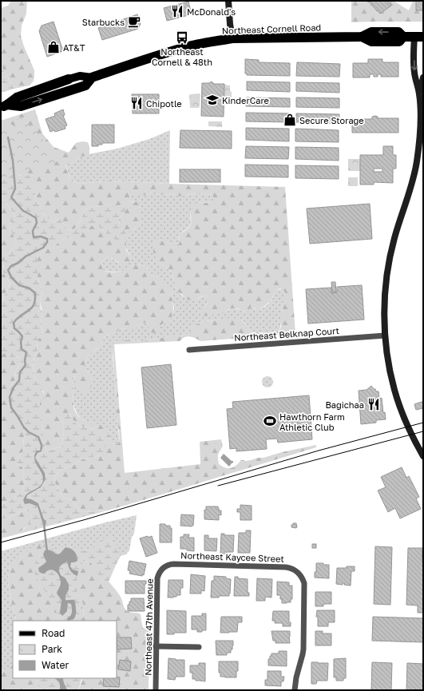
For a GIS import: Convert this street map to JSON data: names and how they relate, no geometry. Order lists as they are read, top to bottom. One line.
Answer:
{"streets":{"highway":["Northeast Cornell Road"],"street":["Northeast Belknap Court","Northeast Kaycee Street","Northeast 47th Avenue"]},"crossings":[["Northeast Kaycee Street","Northeast 47th Avenue"]],"places":{"restaurant":["McDonald's","Chipotle","Bagichaa"],"cafe":["Starbucks"],"bus stop":["Northeast Cornell & 48th"],"shop":["AT&T","Secure Storage"],"school or university":["KinderCare"],"sports":["Hawthorn Farm Athletic Club"]},"legend":["Road","Park","Water"]}
